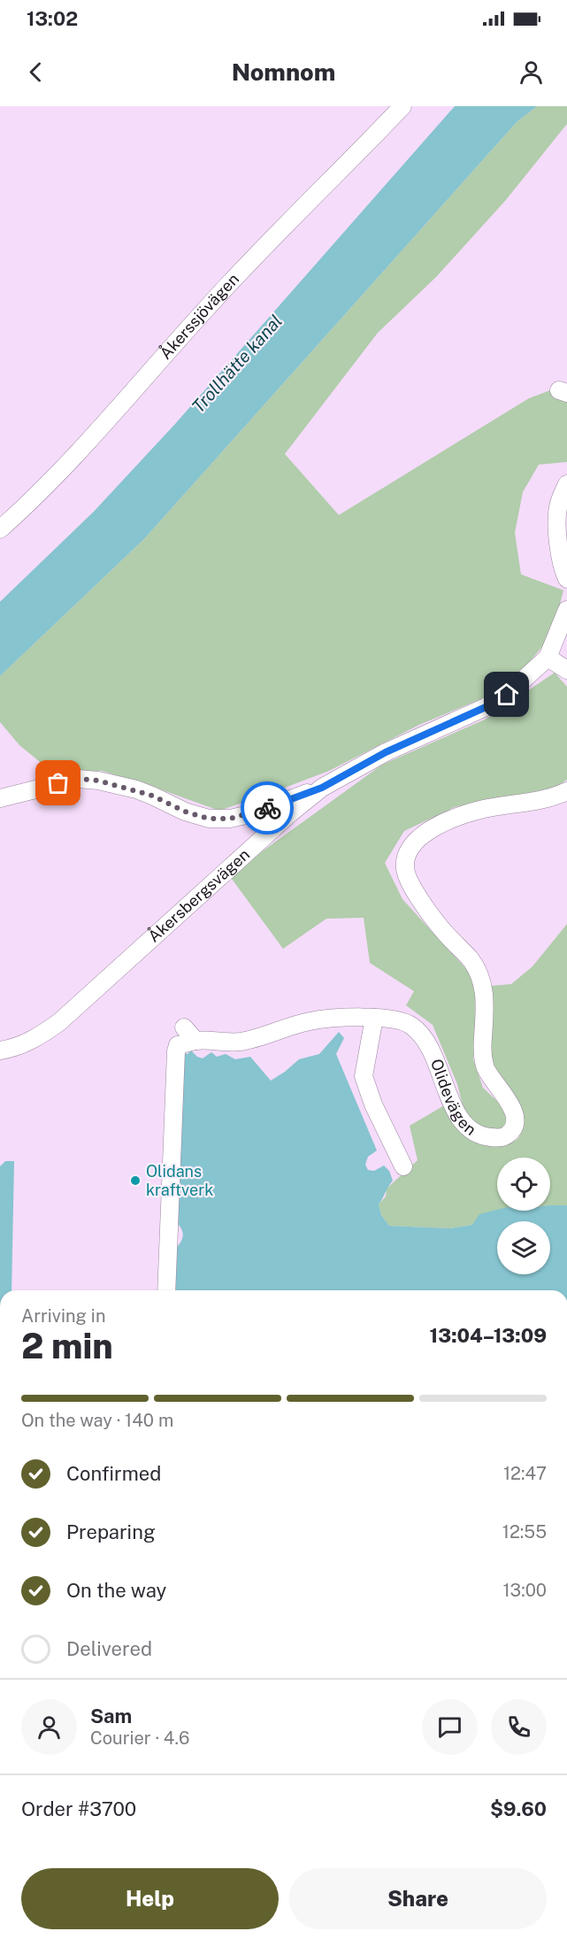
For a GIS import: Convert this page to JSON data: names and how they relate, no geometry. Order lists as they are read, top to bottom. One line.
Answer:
{"streets":{"street":["Åkerssjövägen","Åkersbergsvägen","Olidevägen"]},"water":["Trollhätte kanal"],"places":["Olidans kraftverk"],"page":{"status":"13:02","header":"Nomnom","heading":["2 min","Arriving in","13:04–13:09"],"panel":["Sam","Courier · 4.6","Order #3700","$9.60"],"bar":"On the way · 140 m","list":[["Confirmed","12:47"],["Preparing","12:55"],["On the way","13:00"],"Delivered"],"buttons":["Help","Share"]}}
